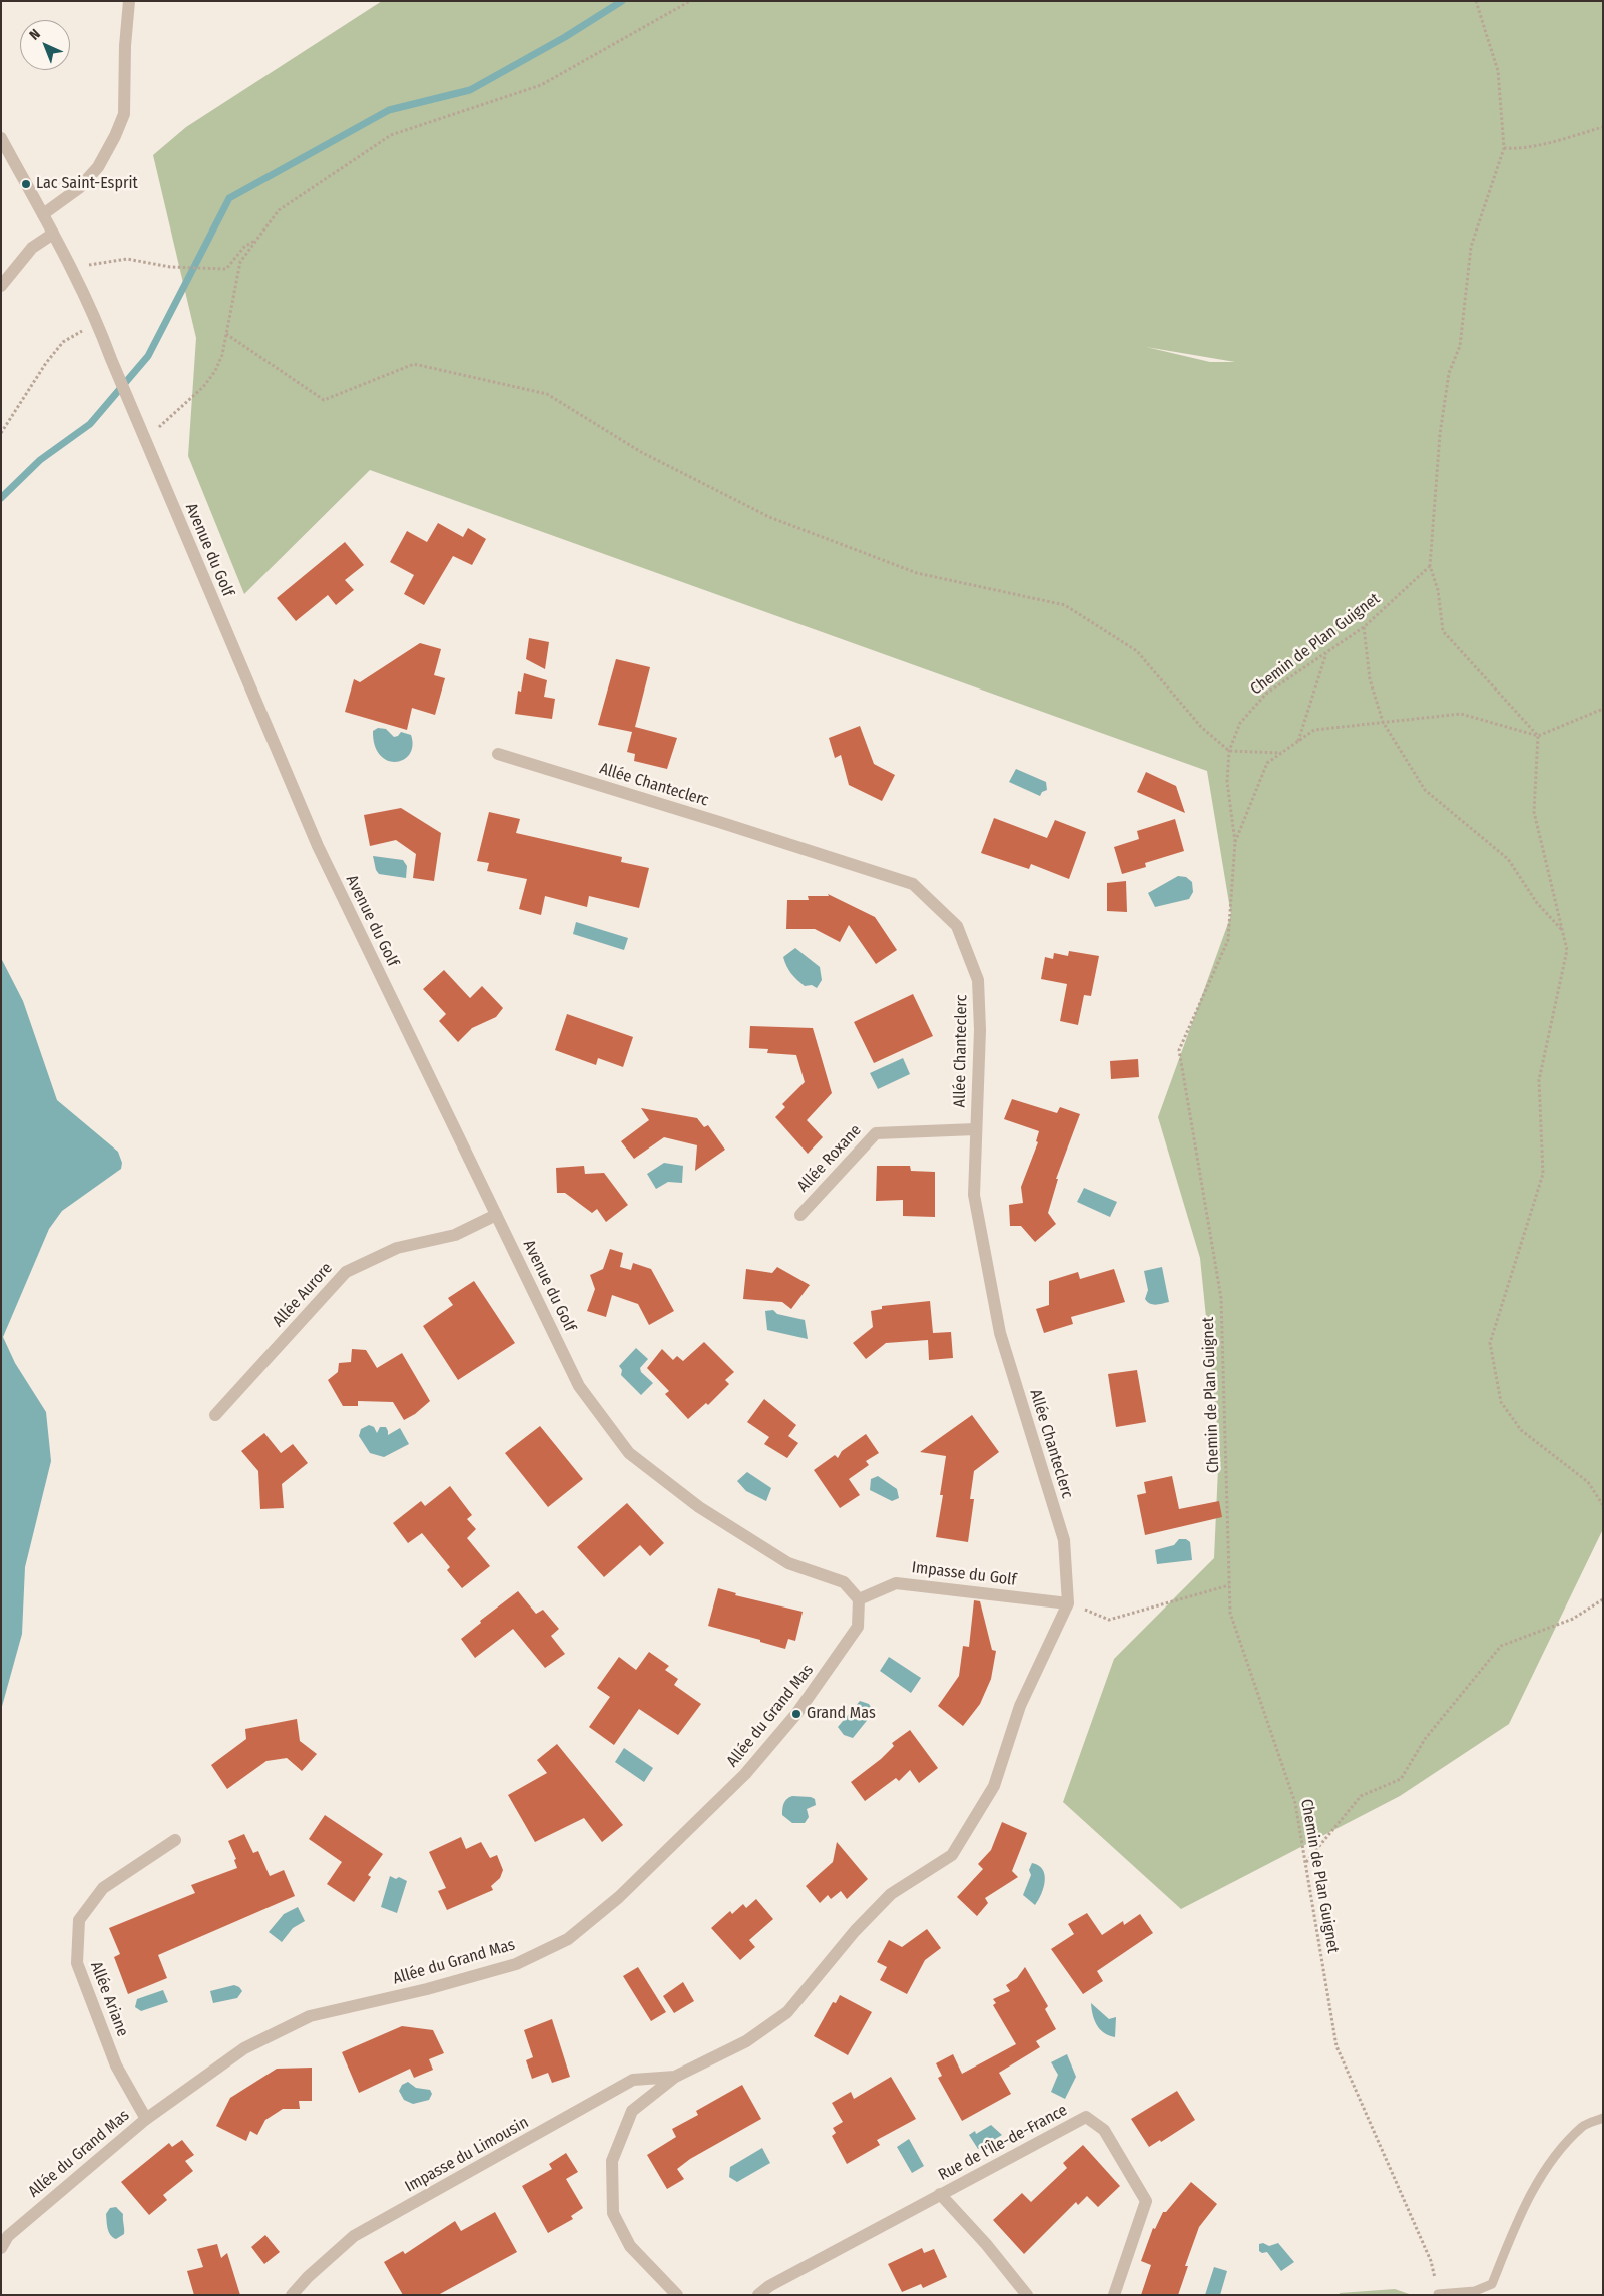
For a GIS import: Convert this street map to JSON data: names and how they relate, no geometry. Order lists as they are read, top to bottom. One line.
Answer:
{"streets":{"street":["Avenue du Golf","Allée Chanteclerc","Allée Roxane","Allée Aurore","Impasse du Golf","Allée du Grand Mas","Allée Ariane","Rue de l'Île-de-France","Impasse du Limousin"],"path":["Chemin de Plan Guignet"]},"crossings":[["Avenue du Golf","Allée Aurore"],["Avenue du Golf","Impasse du Golf"],["Avenue du Golf","Allée du Grand Mas"],["Allée Chanteclerc","Allée Roxane"],["Allée Chanteclerc","Impasse du Golf"],["Impasse du Golf","Allée du Grand Mas"],["Allée du Grand Mas","Allée Ariane"]],"places":["Lac Saint-Esprit","Grand Mas"],"north":"top left"}
